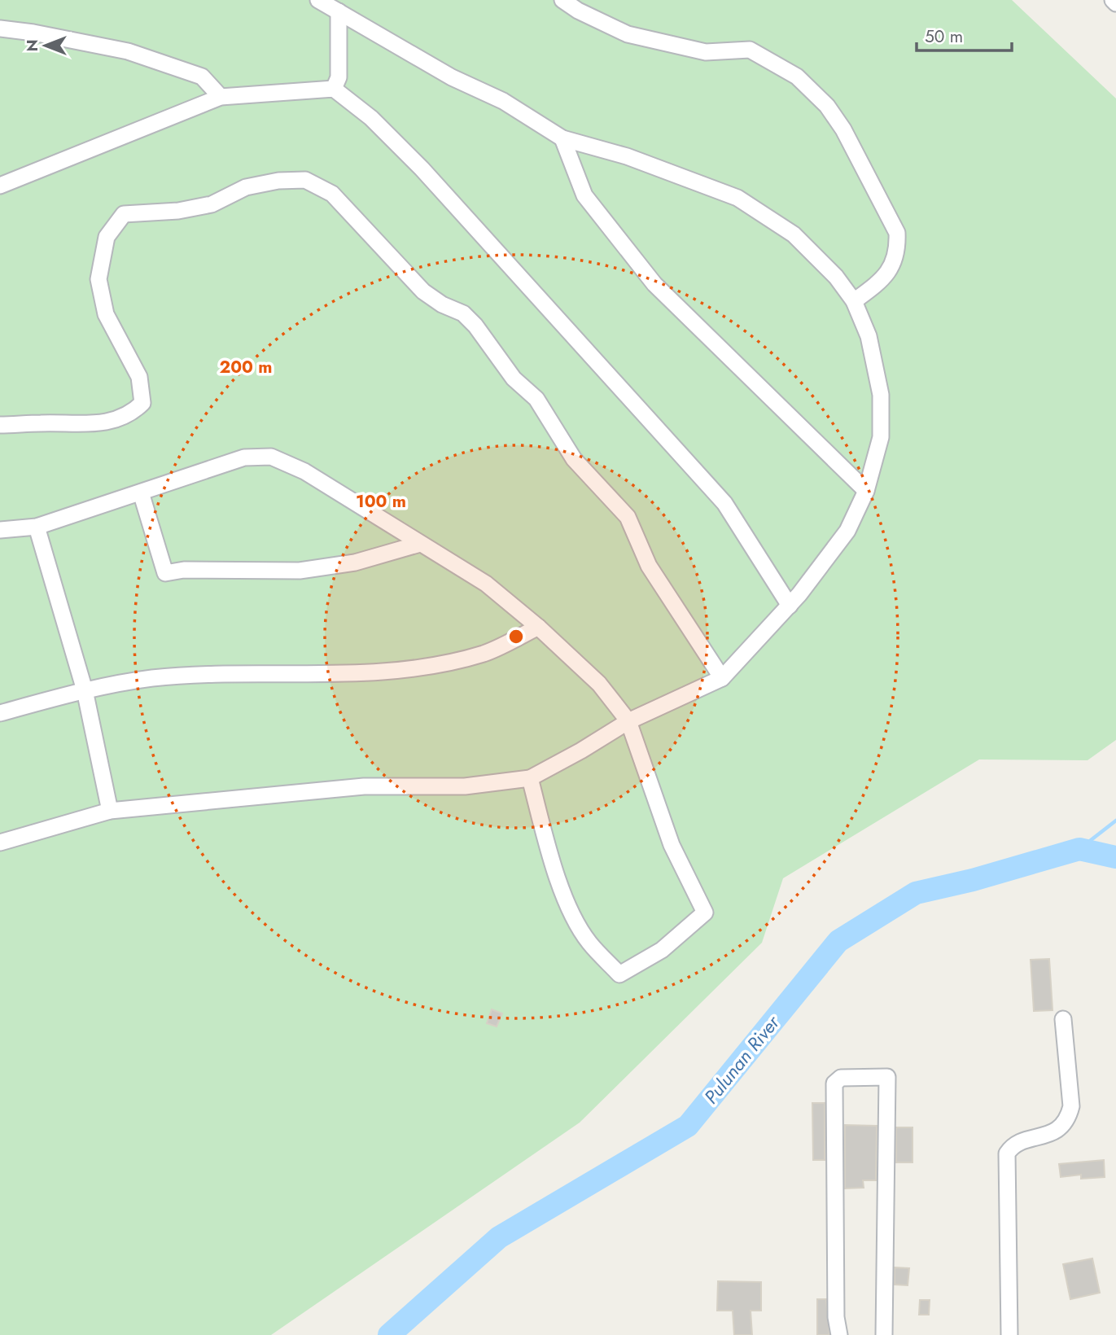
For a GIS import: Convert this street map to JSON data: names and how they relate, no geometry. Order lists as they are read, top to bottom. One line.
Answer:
{"water":["Pulunan River"],"scale_bar":"50 m","north":"left","rings":["200 m","100 m"]}
